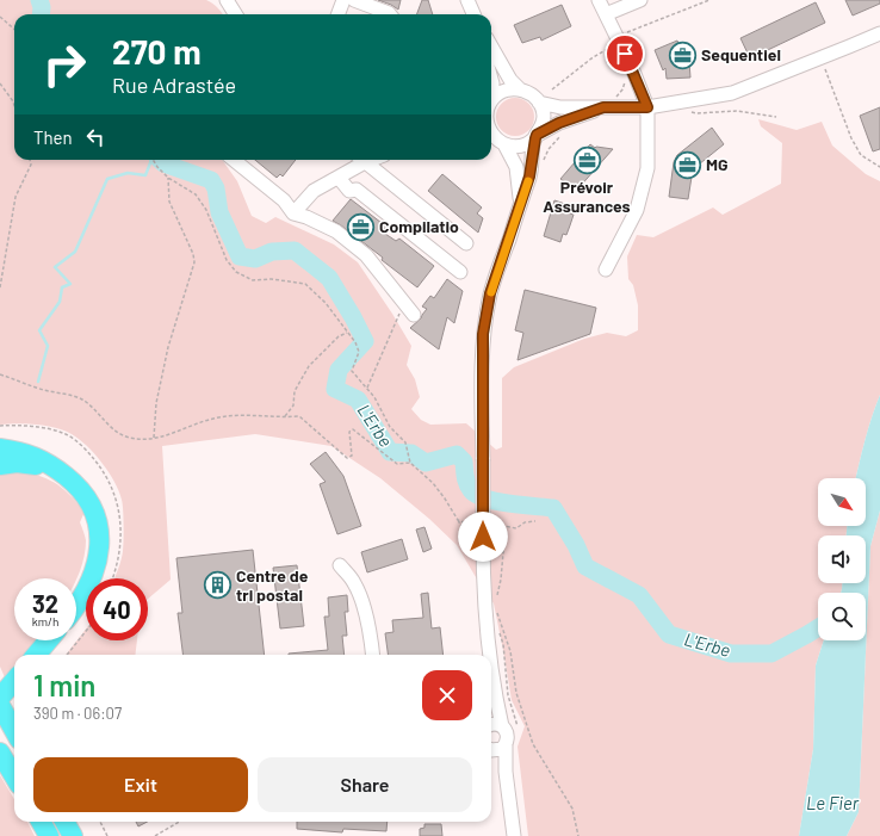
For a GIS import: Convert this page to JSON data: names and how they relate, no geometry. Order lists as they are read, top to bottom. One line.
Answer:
{"water":["L'Erbe","Le Fier"],"places":{"office":["Sequentiel","Prévoir Assurances","MG","Compilatio"],"building":["Centre de tri postal"]},"north":"bottom right","page":{"turn":["270 m","Rue Adrastée"],"then":"Then","speed":"32 km/h","limit":"40","heading":["1 min","390 m · 06:07"],"buttons":["Exit","Share"]}}
